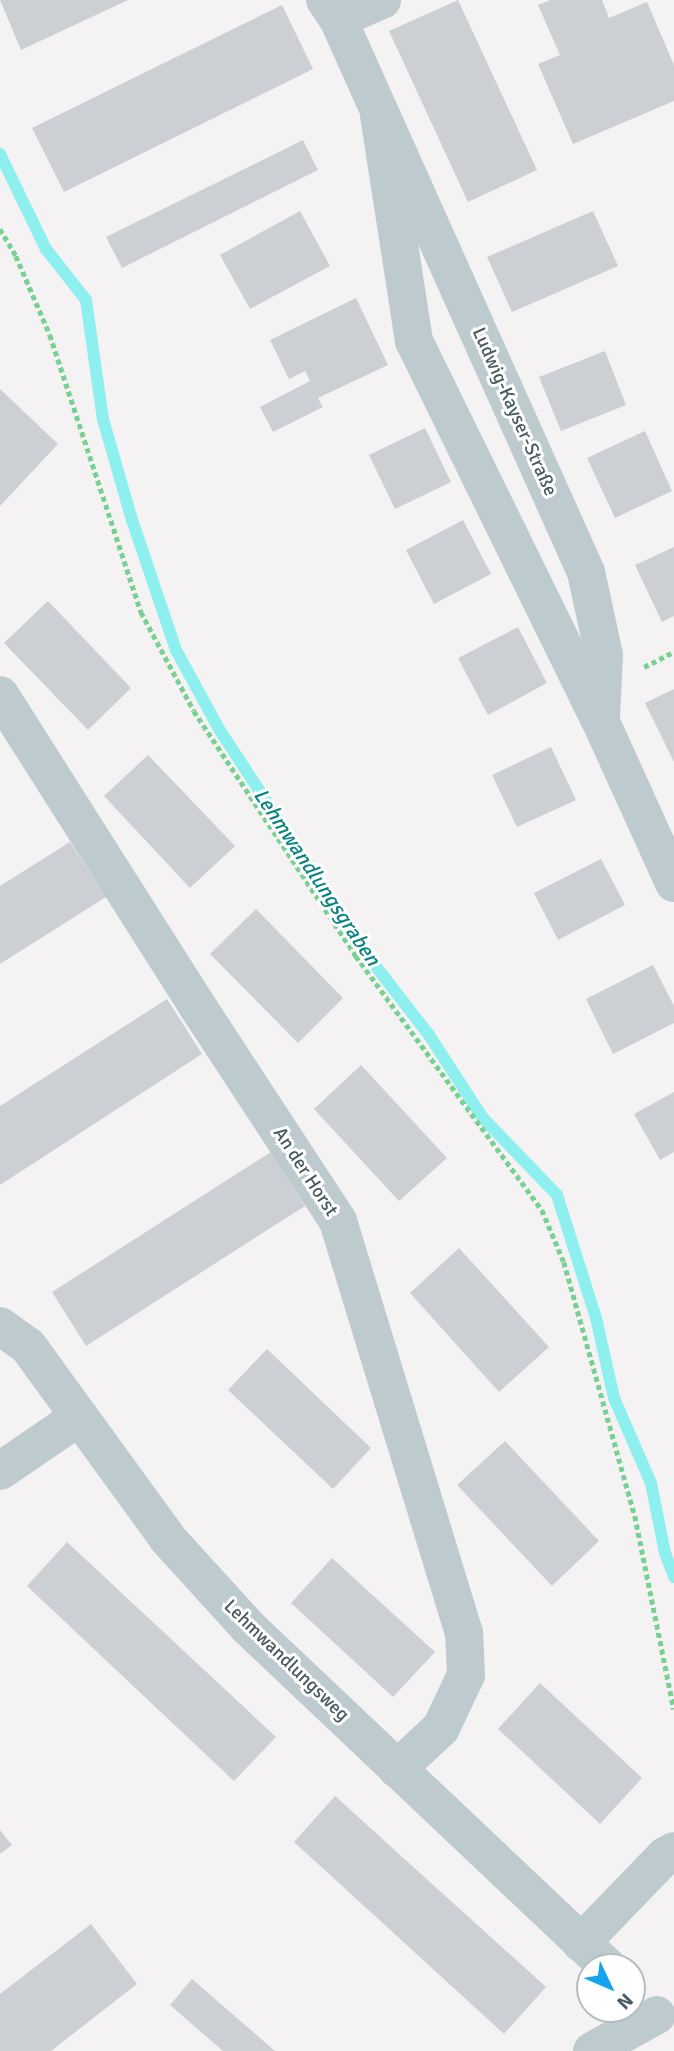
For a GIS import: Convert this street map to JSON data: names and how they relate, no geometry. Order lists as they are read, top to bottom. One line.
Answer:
{"streets":{"street":["Ludwig-Kayser-Straße","An der Horst","Lehmwandlungsweg"]},"crossings":[["An der Horst","Lehmwandlungsweg"]],"water":["Lehmwandlungsgraben"],"north":"bottom right"}
